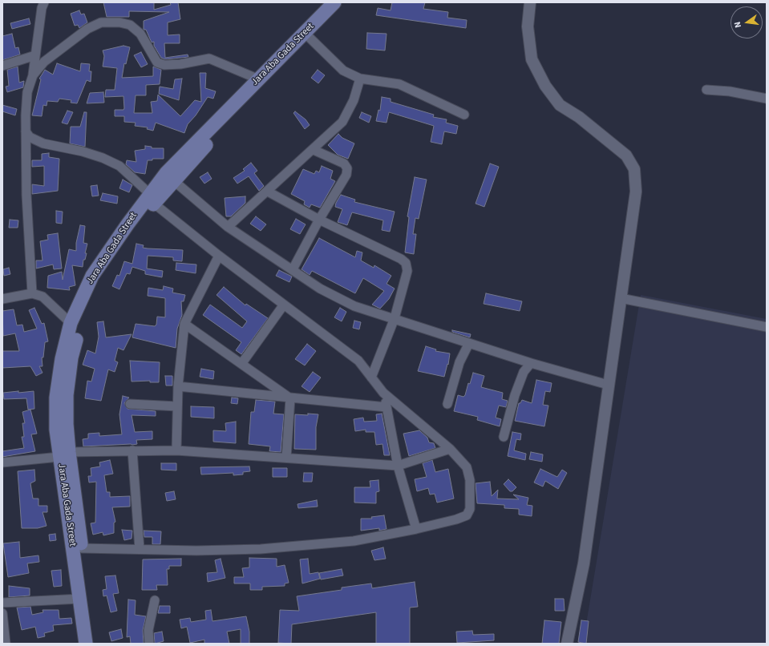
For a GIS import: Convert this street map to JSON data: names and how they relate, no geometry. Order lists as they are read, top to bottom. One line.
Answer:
{"streets":{"main road":["Jara Aba Gada Street"]},"north":"left"}
